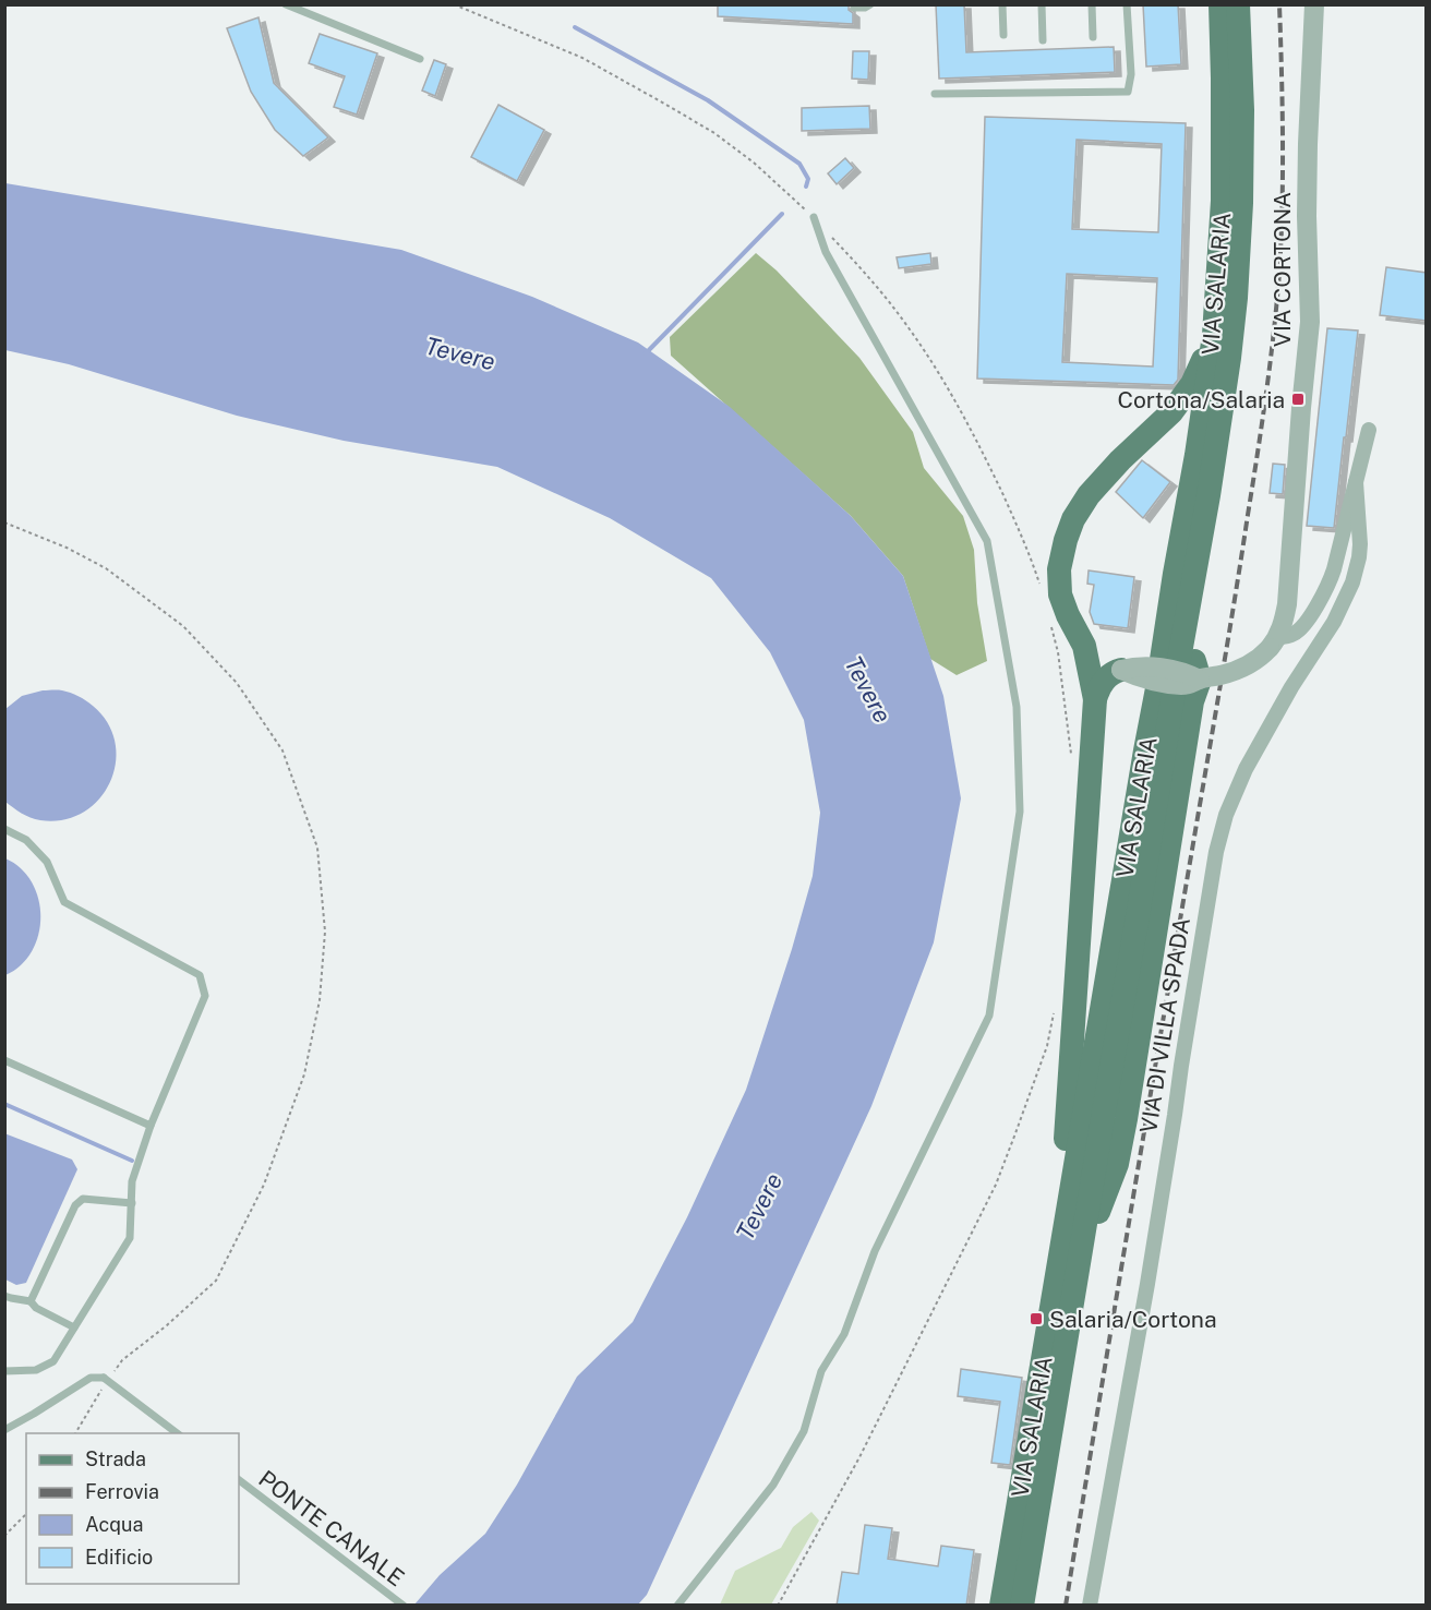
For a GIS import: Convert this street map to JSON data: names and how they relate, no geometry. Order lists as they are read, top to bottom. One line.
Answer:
{"streets":{"main road":["VIA SALARIA"],"street":["VIA CORTONA","VIA DI VILLA SPADA"],"lane":["PONTE CANALE"]},"crossings":[["VIA CORTONA","VIA DI VILLA SPADA"]],"water":["Tevere"],"places":{"transit":["Cortona/Salaria","Salaria/Cortona"]},"legend":["Strada","Ferrovia","Acqua","Edificio"]}
